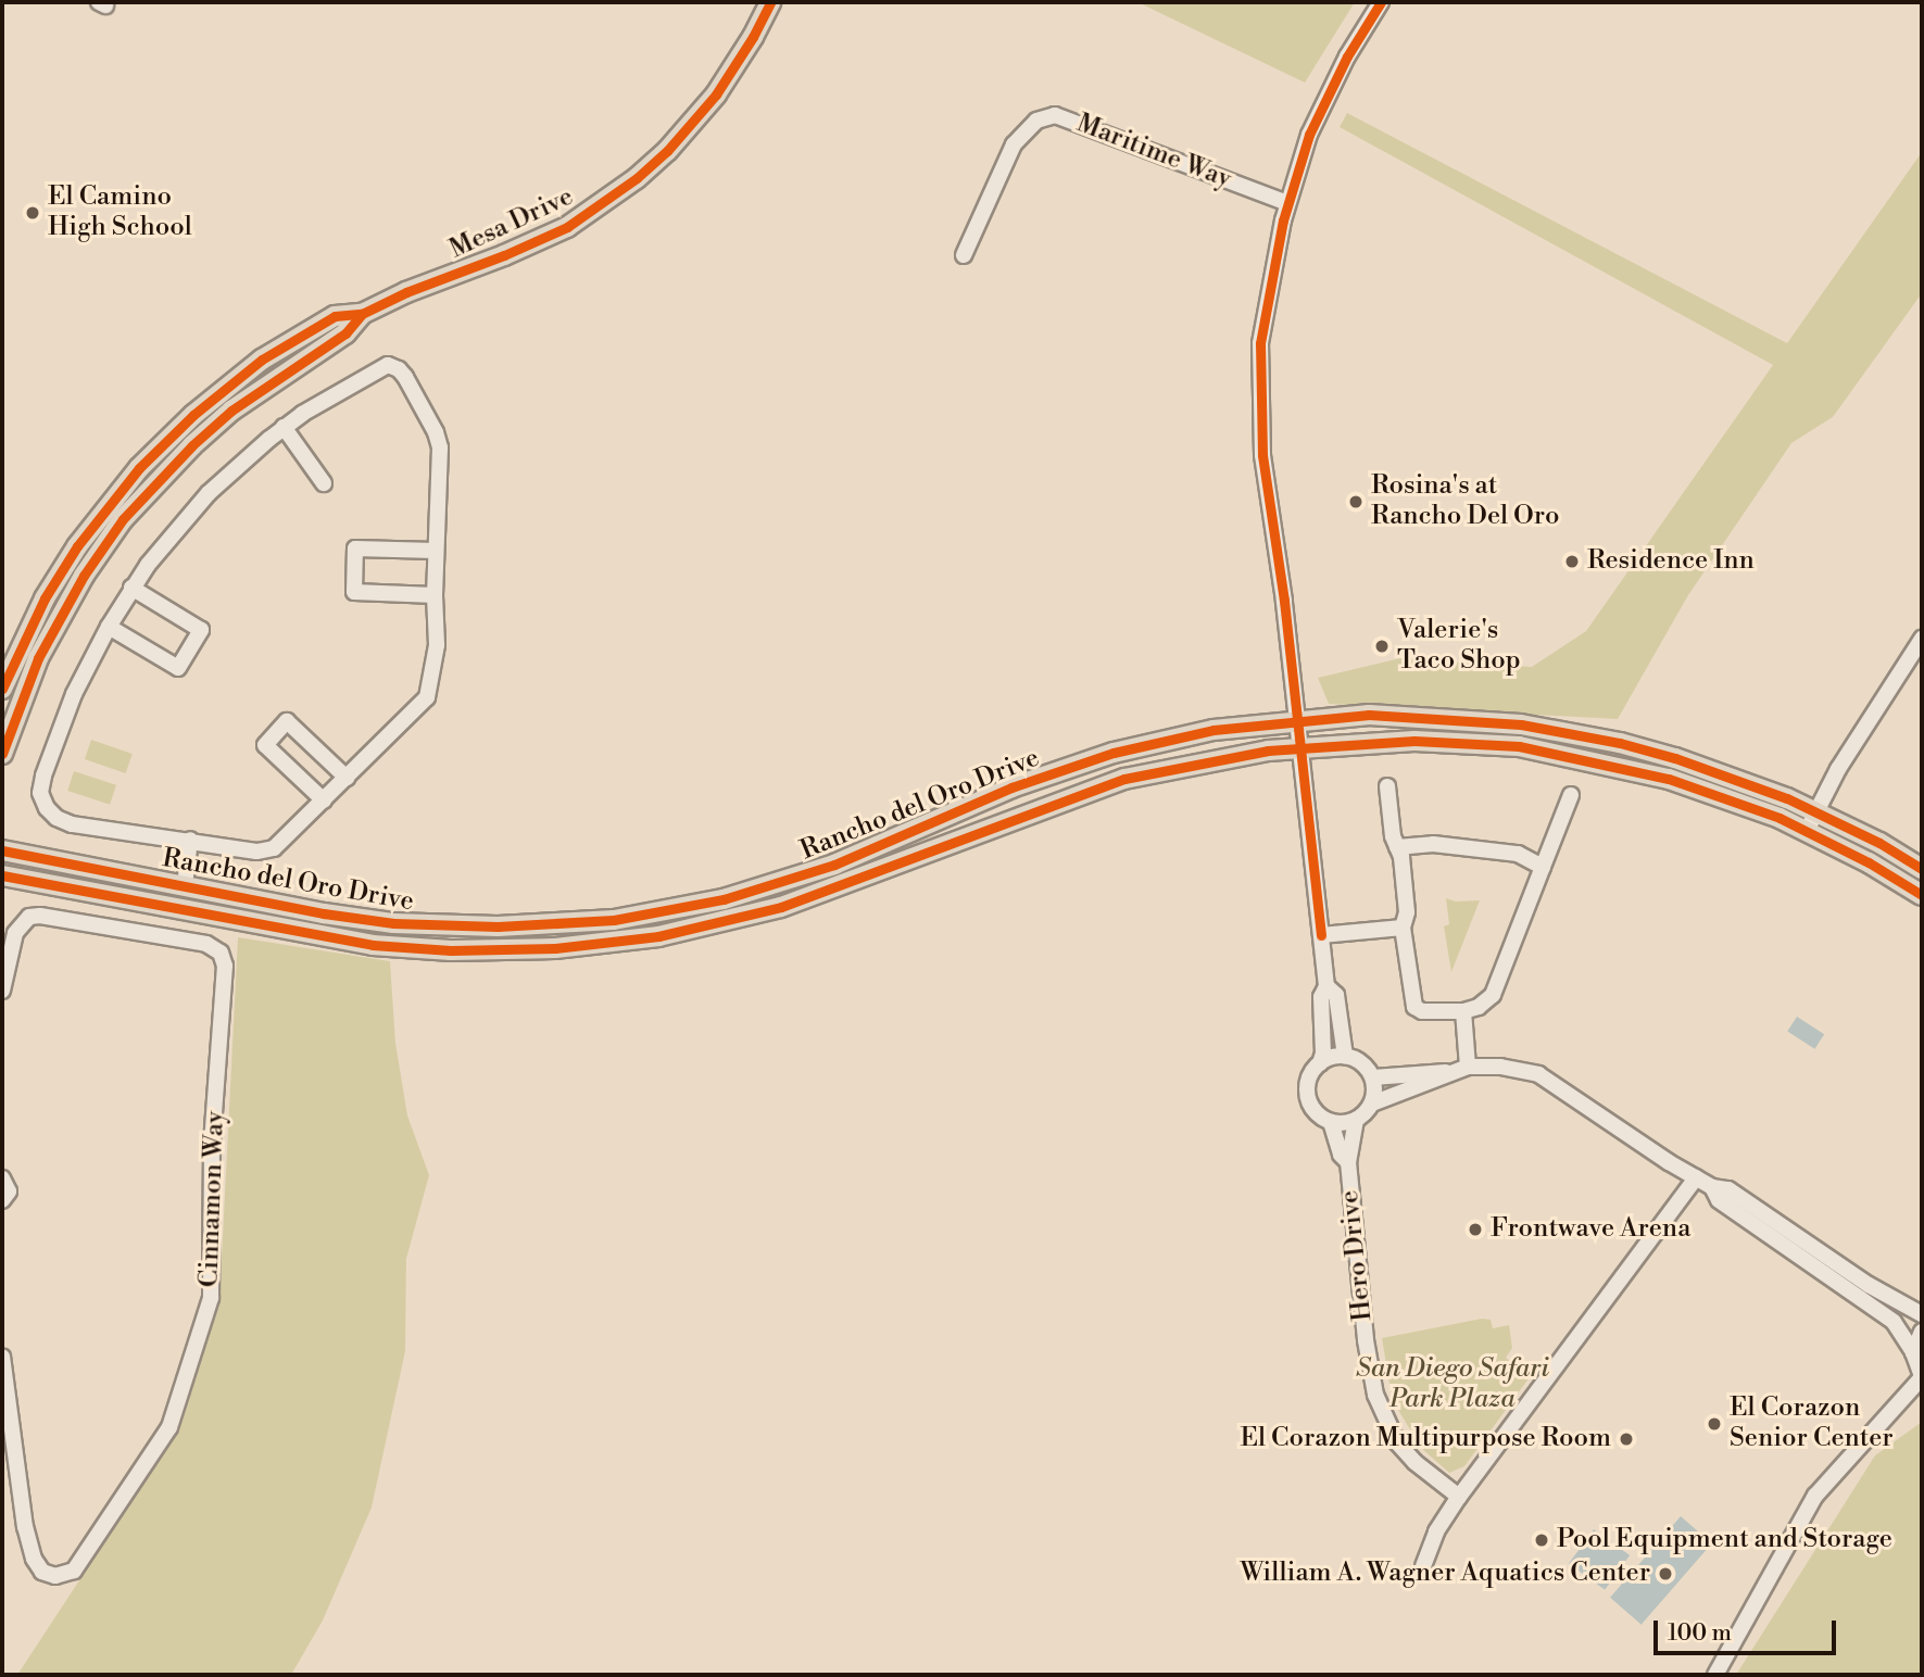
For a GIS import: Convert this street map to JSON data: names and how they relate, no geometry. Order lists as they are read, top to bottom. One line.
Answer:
{"streets":{"main road":["Mesa Drive","Rancho del Oro Drive"],"street":["Maritime Way","Cinnamon Way","Hero Drive"]},"parks":["San Diego Safari Park Plaza"],"places":["El Camino High School","Rosina's at Rancho Del Oro","Residence Inn","Valerie's Taco Shop","Frontwave Arena","El Corazon Senior Center","El Corazon Multipurpose Room","Pool Equipment and Storage","William A. Wagner Aquatics Center"],"scale_bar":"100 m"}
